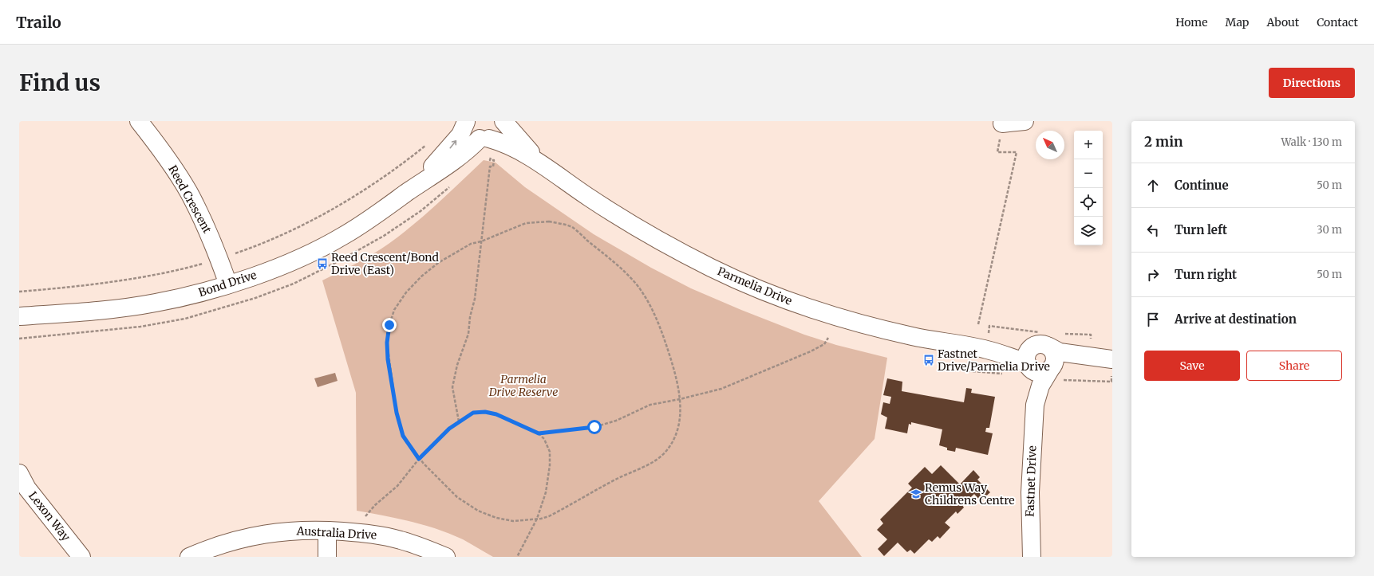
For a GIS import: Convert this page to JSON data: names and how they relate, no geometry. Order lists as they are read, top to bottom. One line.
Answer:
{"streets":{"street":["Reed Crescent","Bond Drive","Parmelia Drive","Fastnet Drive","Lexon Way","Australia Drive"]},"crossings":[["Reed Crescent","Bond Drive"],["Bond Drive","Parmelia Drive"],["Parmelia Drive","Fastnet Drive"]],"parks":["Parmelia Drive Reserve"],"places":{"bus stop":["Reed Crescent/Bond Drive (East)","Fastnet Drive/Parmelia Drive"],"school or university":["Remus Way Childrens Centre"]},"north":"top left","page":{"header":"Trailo","nav":["Home","Map","About","Contact"],"buttons":["Directions",["Save","Share"]],"title":"Find us","heading":["2 min","Walk · 130 m"],"map_buttons":["+","−"],"list":[["Continue","50 m"],["Turn left","30 m"],["Turn right","50 m"],"Arrive at destination"]}}
